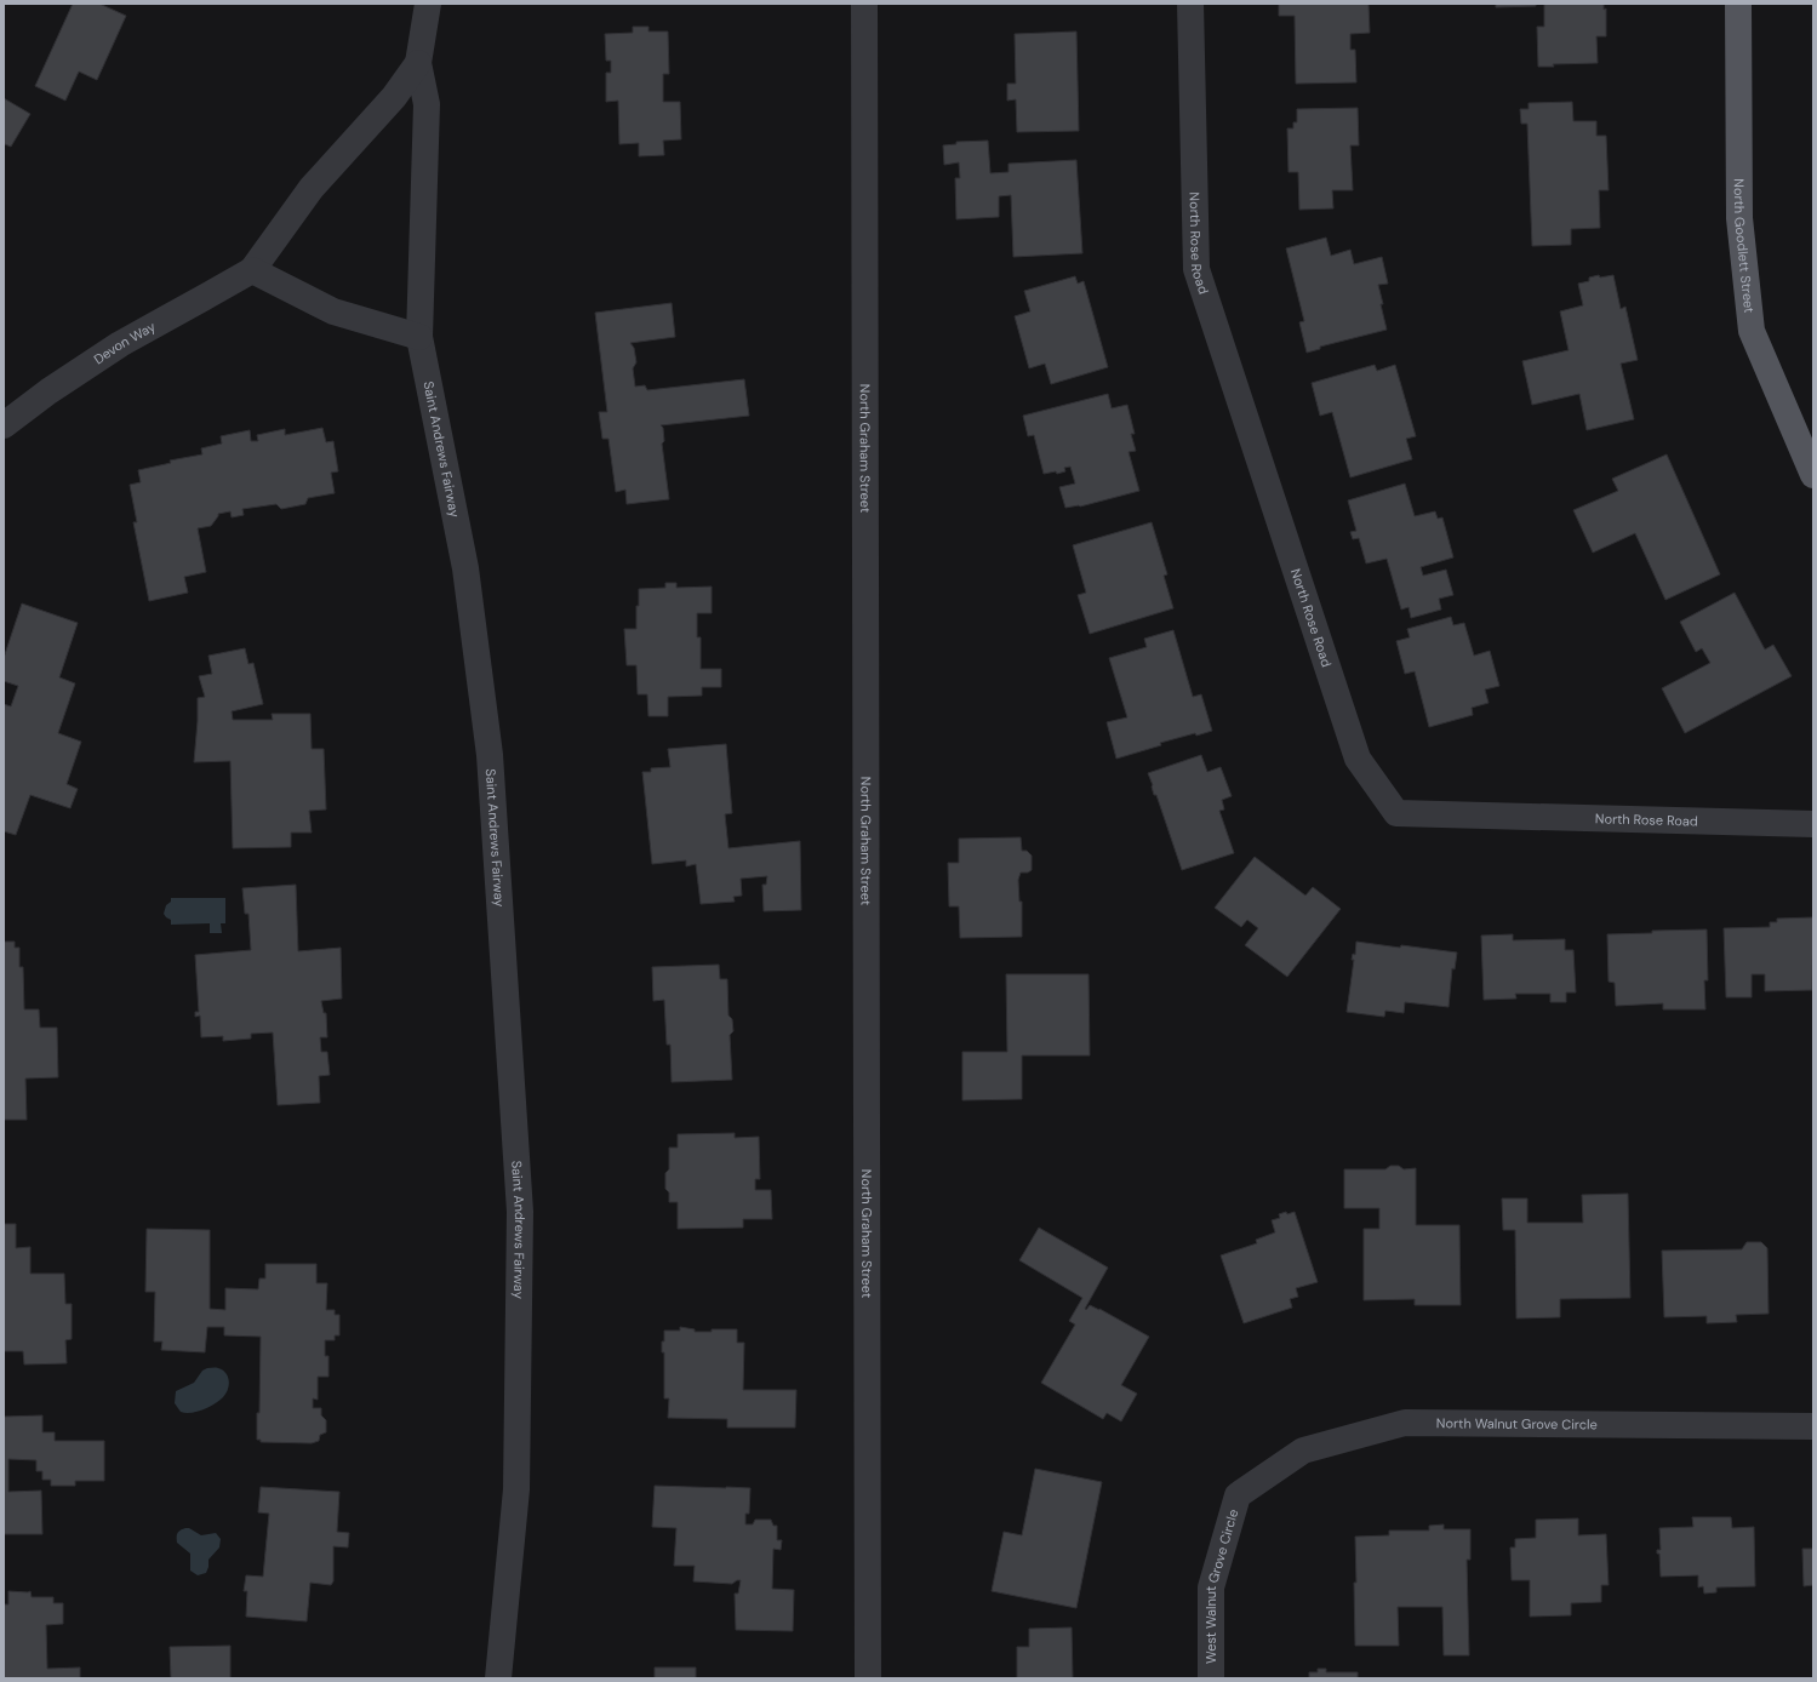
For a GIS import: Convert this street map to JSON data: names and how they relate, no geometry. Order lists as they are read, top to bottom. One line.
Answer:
{"streets":{"main road":["North Goodlett Street"],"street":["North Rose Road","Devon Way","North Graham Street","Saint Andrews Fairway","North Walnut Grove Circle","West Walnut Grove Circle"]},"crossings":[["Devon Way","Saint Andrews Fairway"],["North Walnut Grove Circle","West Walnut Grove Circle"]]}
